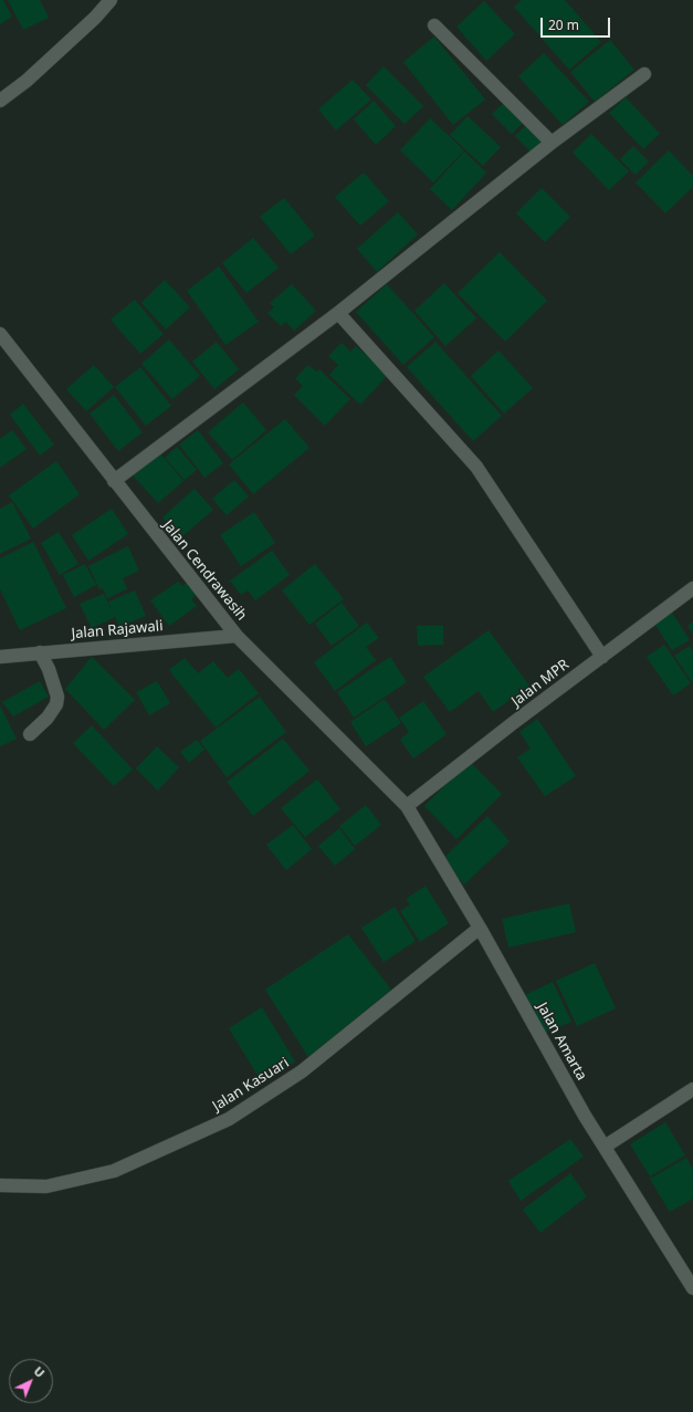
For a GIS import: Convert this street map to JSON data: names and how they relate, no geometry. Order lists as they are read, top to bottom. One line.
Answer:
{"streets":{"street":["Jalan Cendrawasih","Jalan Rajawali","Jalan MPR","Jalan Amarta","Jalan Kasuari"]},"crossings":[["Jalan Cendrawasih","Jalan Rajawali"],["Jalan Cendrawasih","Jalan MPR"],["Jalan Cendrawasih","Jalan Amarta"],["Jalan MPR","Jalan Amarta"],["Jalan Amarta","Jalan Kasuari"]],"scale_bar":"20 m","north":"top right"}
